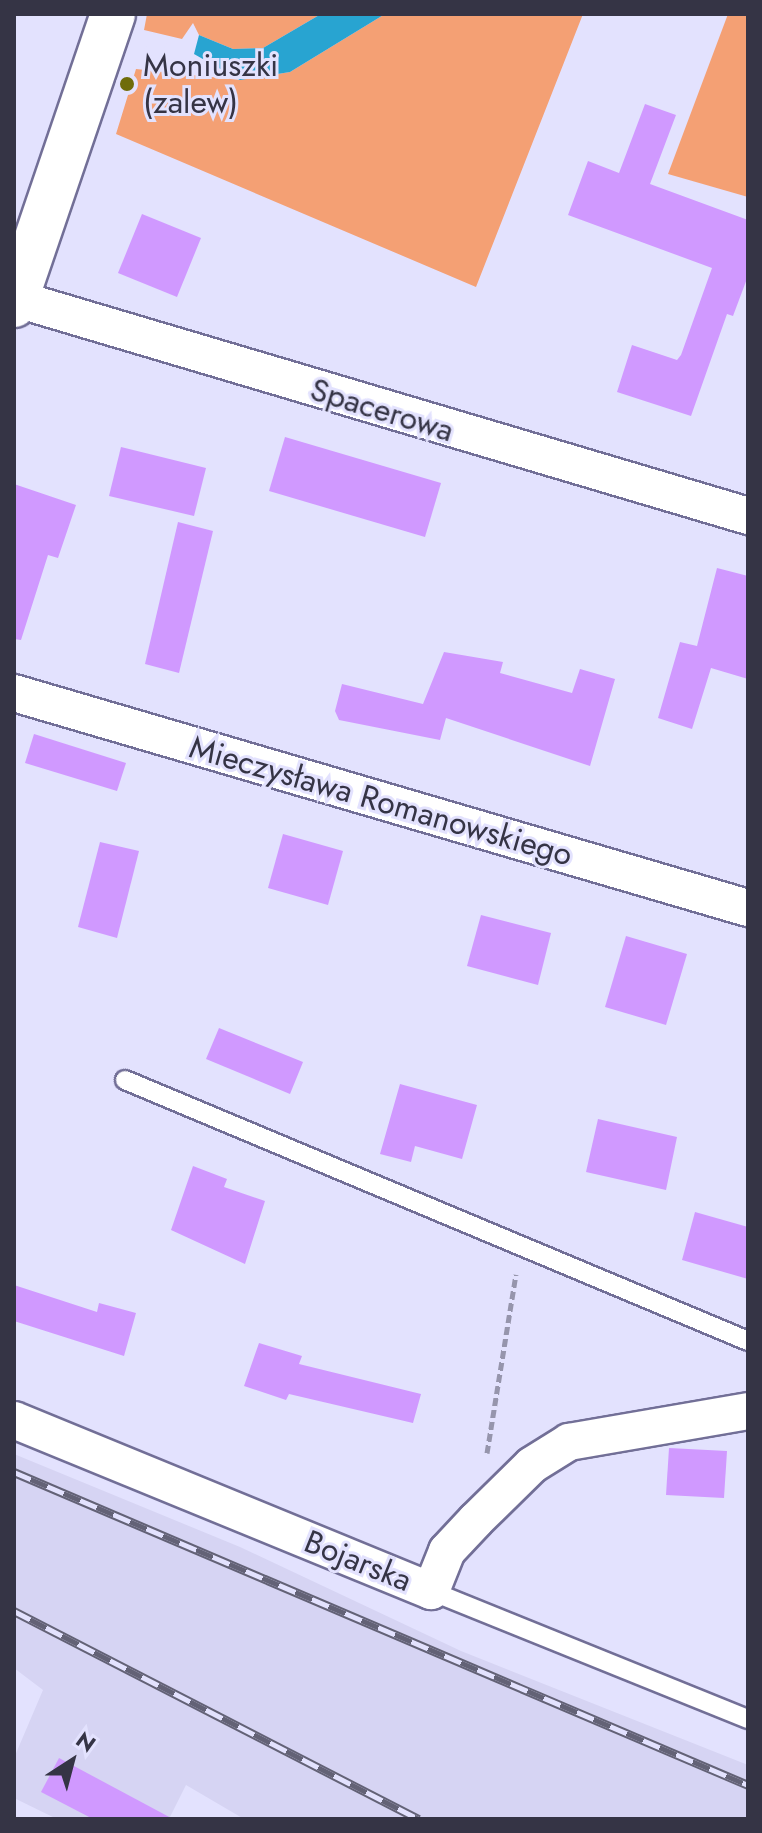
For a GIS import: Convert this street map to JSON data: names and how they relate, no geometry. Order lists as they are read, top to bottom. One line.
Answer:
{"streets":{"street":["Spacerowa","Mieczysława Romanowskiego","Bojarska"]},"places":["Moniuszki (zalew)"],"north":"top right"}
